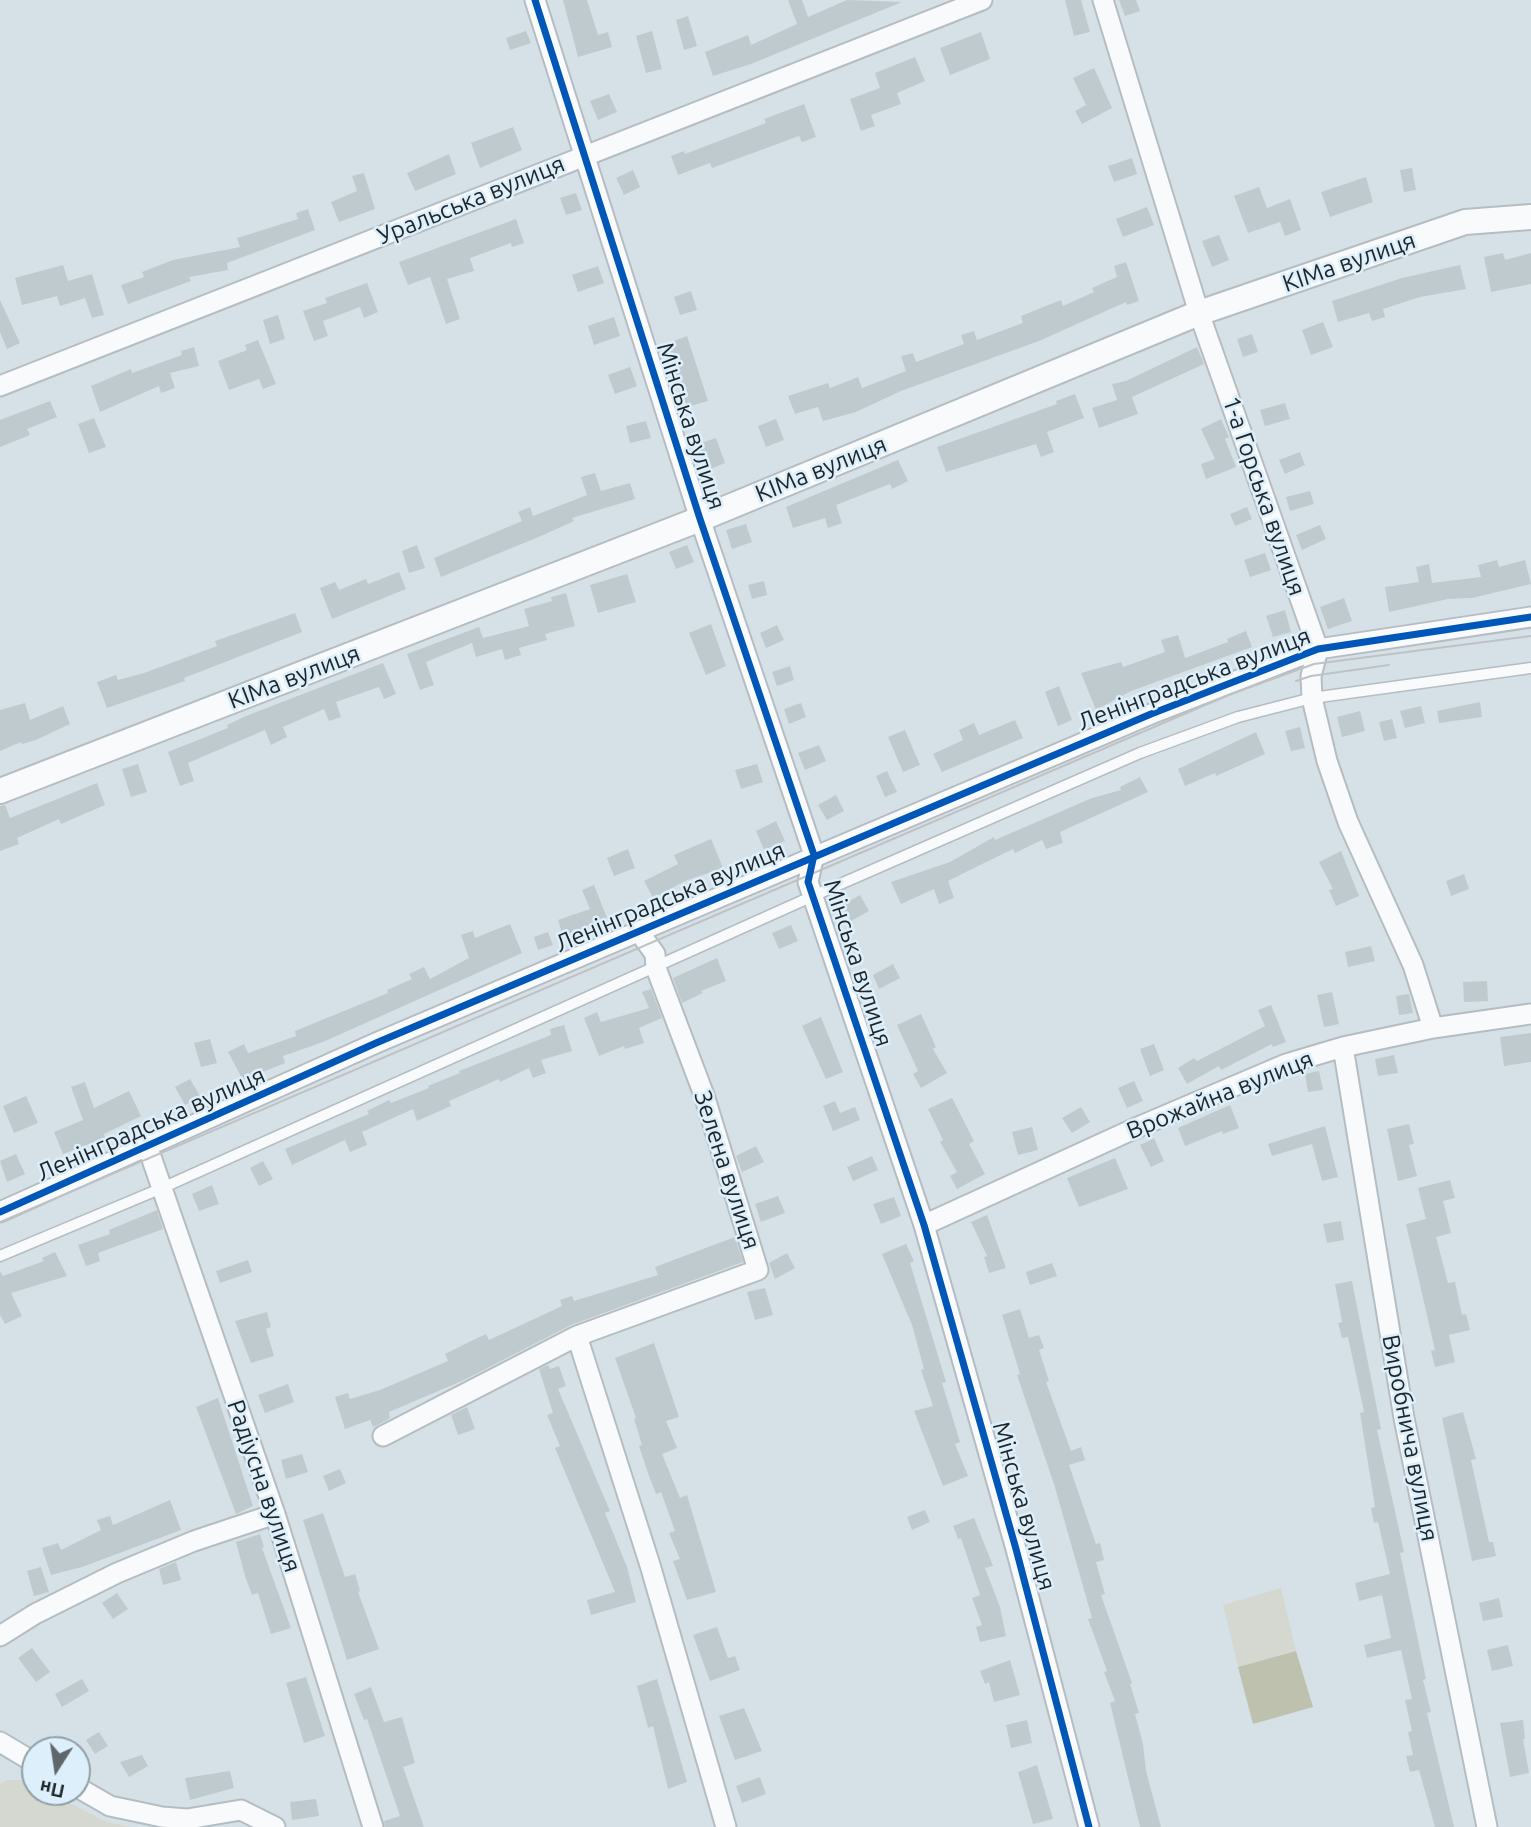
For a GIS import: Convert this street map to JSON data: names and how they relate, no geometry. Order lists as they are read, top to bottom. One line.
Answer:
{"streets":{"street":["Уральська вулиця","КІМа вулиця","Мінська вулиця","1-а Горська вулиця","Ленінградська вулиця","Врожайна вулиця","Зелена вулиця","Виробнича вулиця","Радіусна вулиця"]},"crossings":[["Уральська вулиця","Мінська вулиця"],["КІМа вулиця","Мінська вулиця"],["КІМа вулиця","1-а Горська вулиця"],["Мінська вулиця","Ленінградська вулиця"],["Мінська вулиця","Врожайна вулиця"],["1-а Горська вулиця","Ленінградська вулиця"],["Ленінградська вулиця","Зелена вулиця"],["Ленінградська вулиця","Радіусна вулиця"],["Врожайна вулиця","Виробнича вулиця"]],"north":"bottom"}
